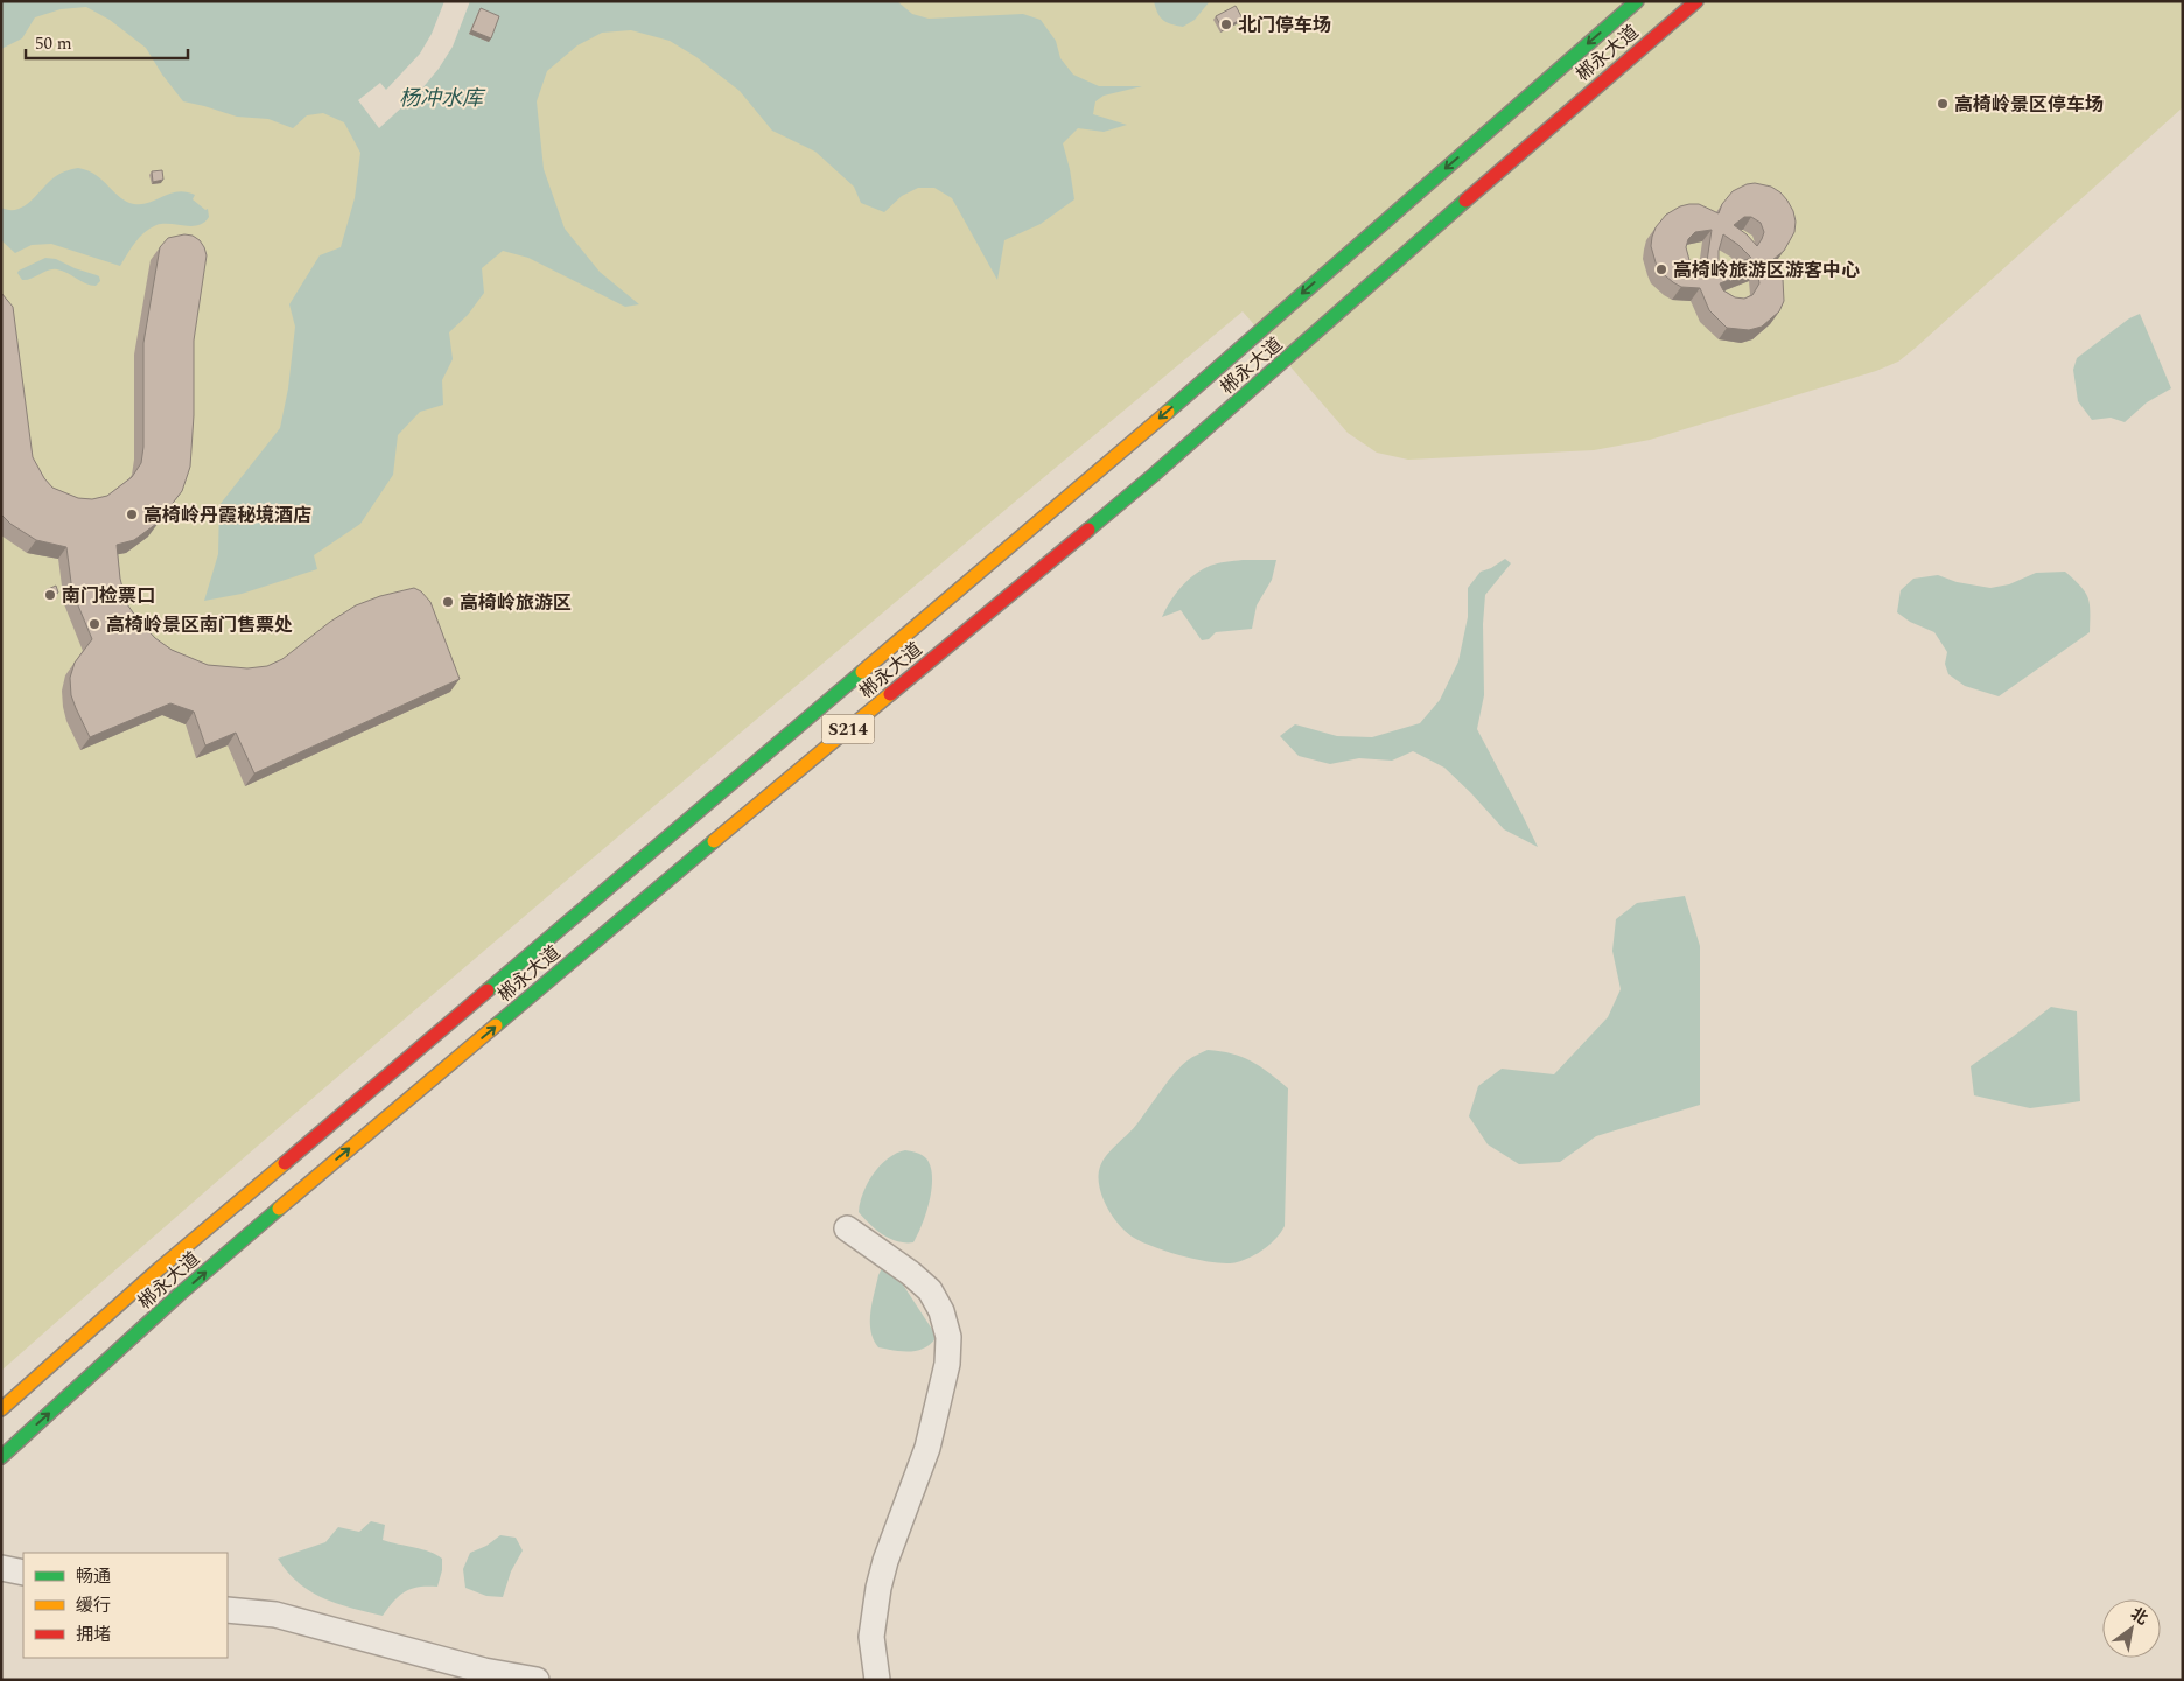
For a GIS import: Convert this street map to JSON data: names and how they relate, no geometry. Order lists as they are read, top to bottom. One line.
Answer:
{"streets":{"highway":["郴永大道","S214"]},"water":["杨冲水库"],"places":["北门停车场","高椅岭景区停车场","高椅岭旅游区游客中心","高椅岭丹霞秘境酒店","南门检票口","高椅岭旅游区","高椅岭景区南门售票处"],"legend":["畅通","缓行","拥堵"],"scale_bar":"50 m","north":"top right"}
